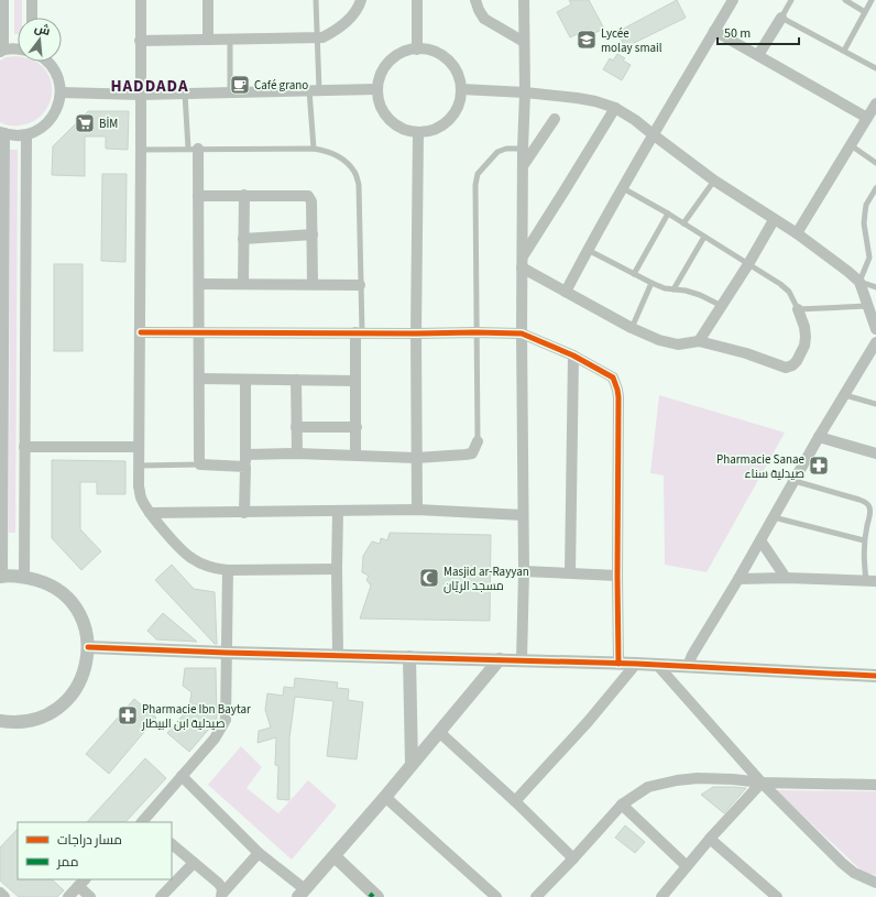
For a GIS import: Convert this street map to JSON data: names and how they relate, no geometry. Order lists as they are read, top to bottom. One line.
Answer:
{"districts":["HADDADA"],"places":{"school or university":["Lycée molay smail"],"cafe":["Café grano"],"supermarket":["BİM"],"pharmacy":["Pharmacie Sanae صيدلية سناء","Pharmacie Ibn Baytar صيدلية ابن البيطار"],"mosque":["Masjid ar-Rayyan مسجد الريّان"]},"legend":["مسار دراجات","ممر"],"scale_bar":"50 m","north":"top"}
